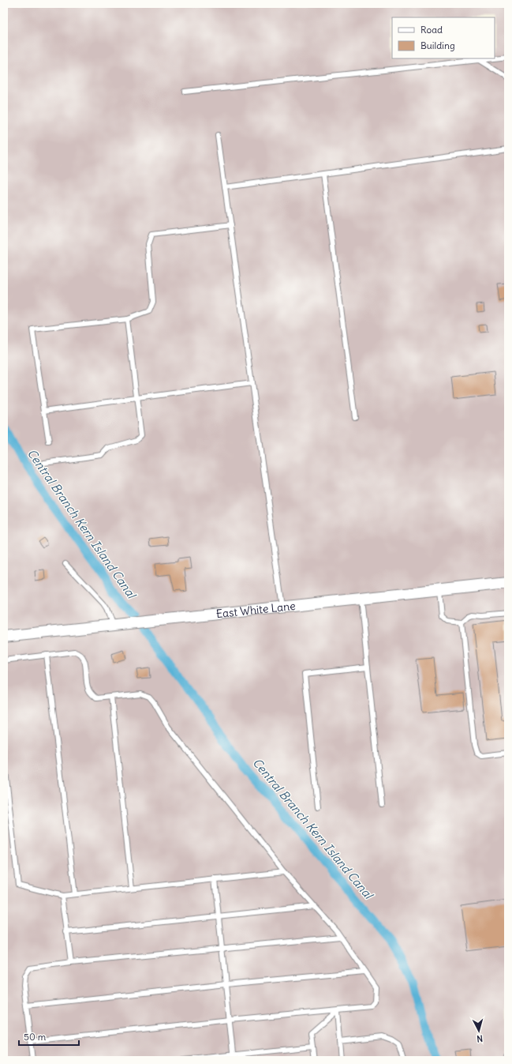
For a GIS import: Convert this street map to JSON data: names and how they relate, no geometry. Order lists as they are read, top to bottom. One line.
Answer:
{"streets":{"street":["East White Lane"]},"water":["Central Branch Kern Island Canal"],"legend":["Road","Building"],"scale_bar":"50 m","north":"bottom"}
